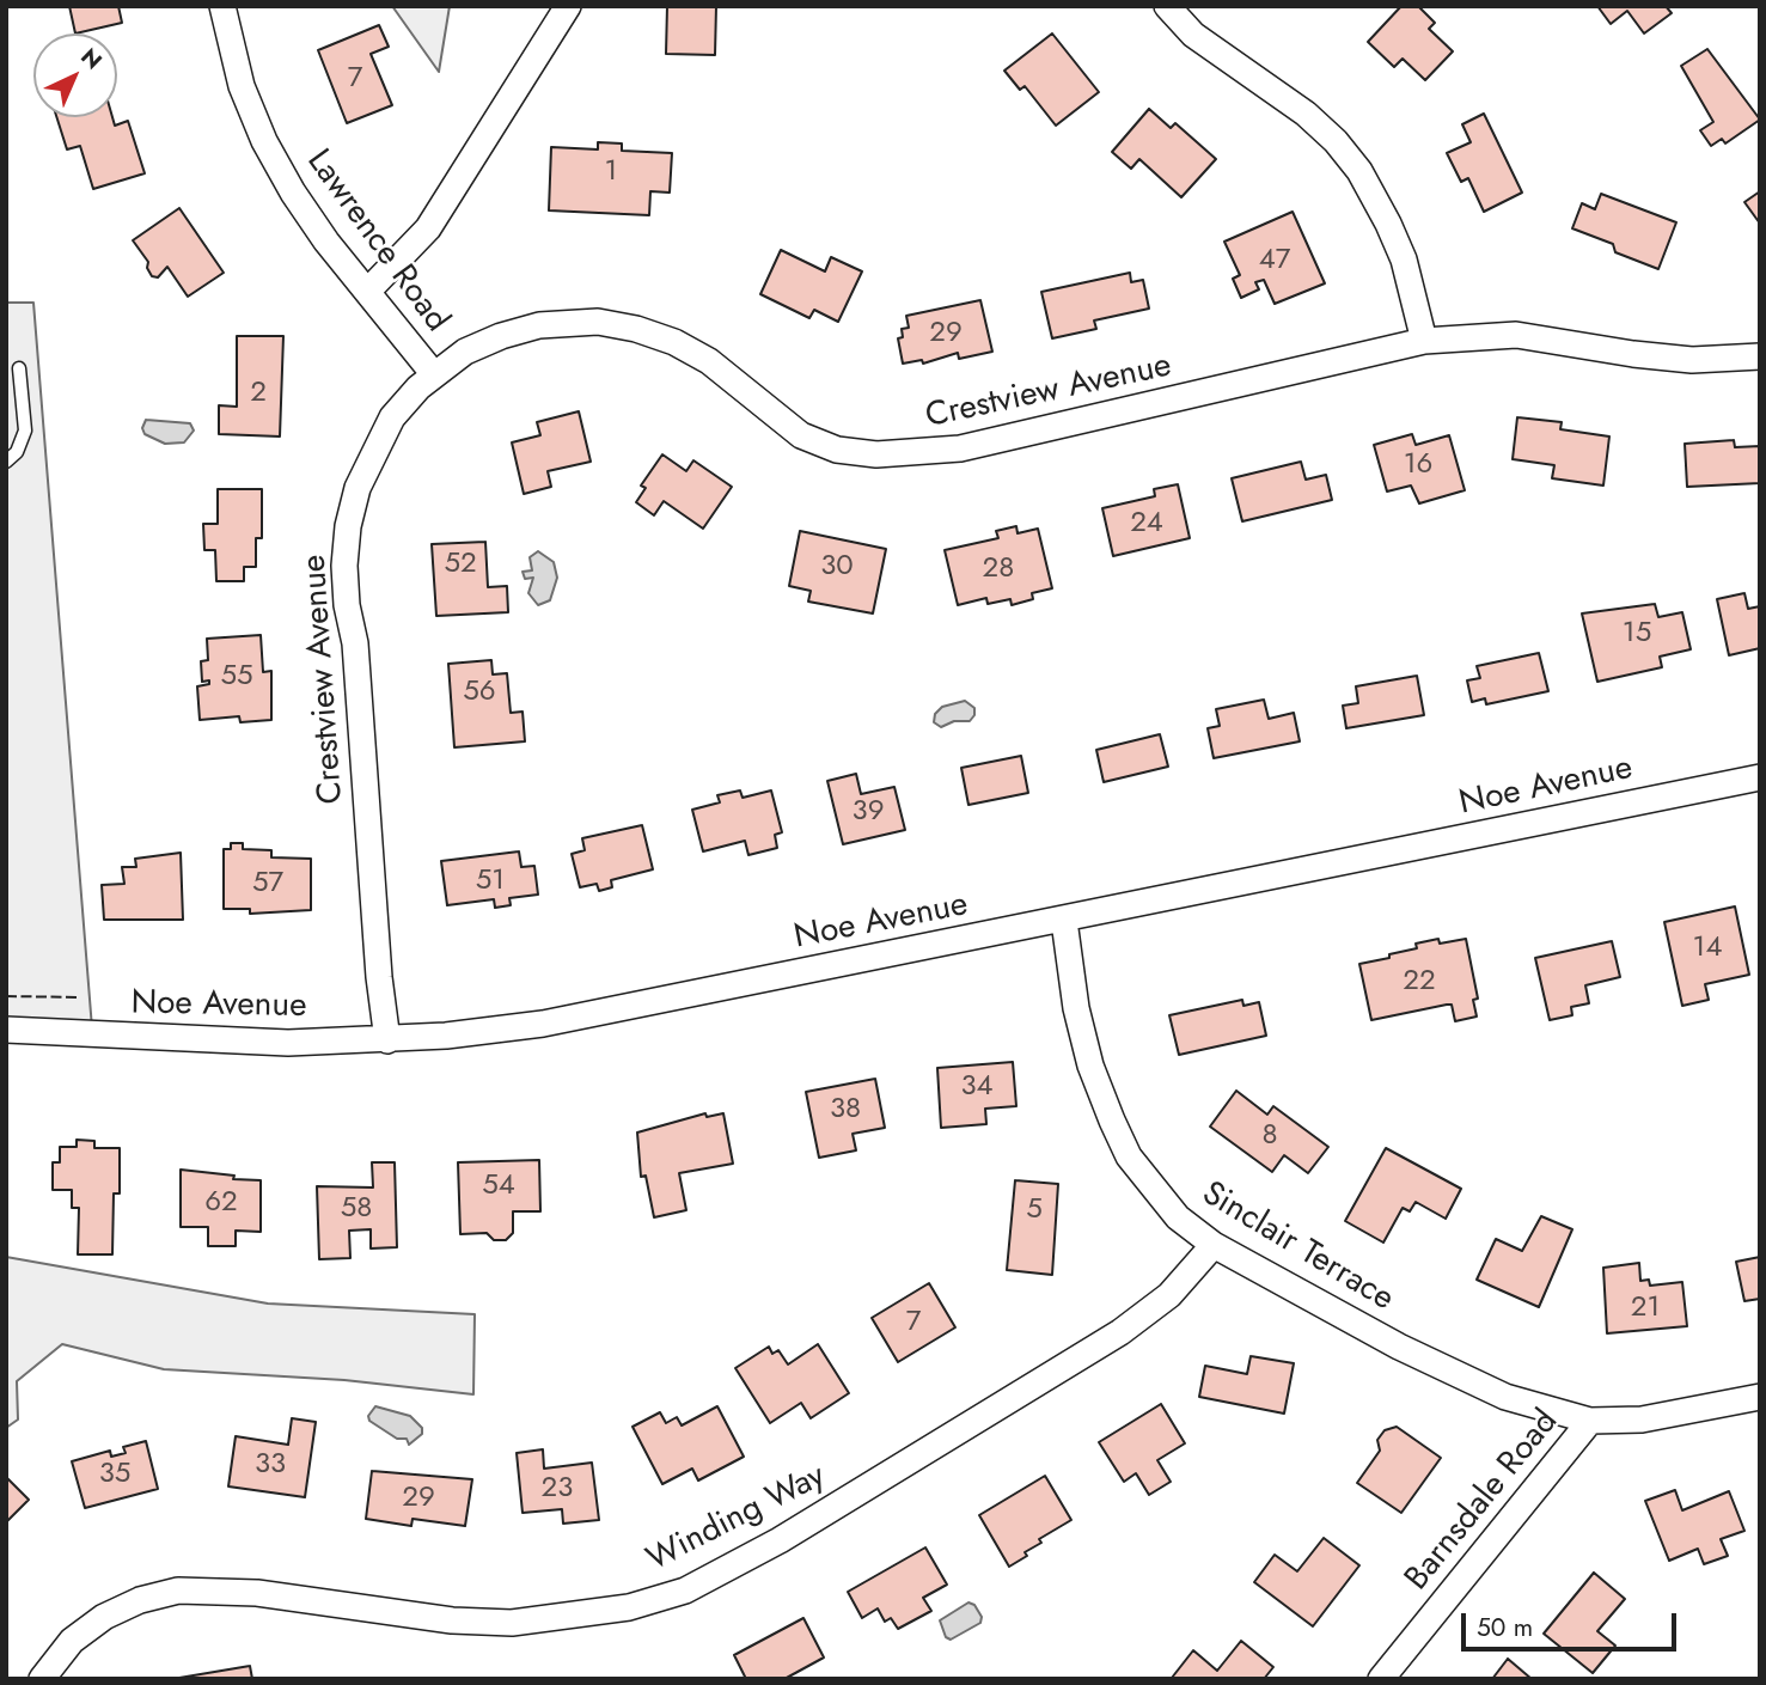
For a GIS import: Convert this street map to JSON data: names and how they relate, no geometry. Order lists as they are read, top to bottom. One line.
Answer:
{"streets":{"street":["Lawrence Road","Crestview Avenue","Noe Avenue","Sinclair Terrace","Barnsdale Road","Winding Way"]},"crossings":[["Lawrence Road","Crestview Avenue"],["Crestview Avenue","Noe Avenue"],["Noe Avenue","Sinclair Terrace"],["Sinclair Terrace","Barnsdale Road"],["Sinclair Terrace","Winding Way"]],"house_numbers":["7","1","47","29","2","16","24","52","30","28","15","55","56","39","51","57","14","22","34","38","8","54","62","58","5","21","7","33","35","23","29"],"scale_bar":"50 m","north":"top right"}
